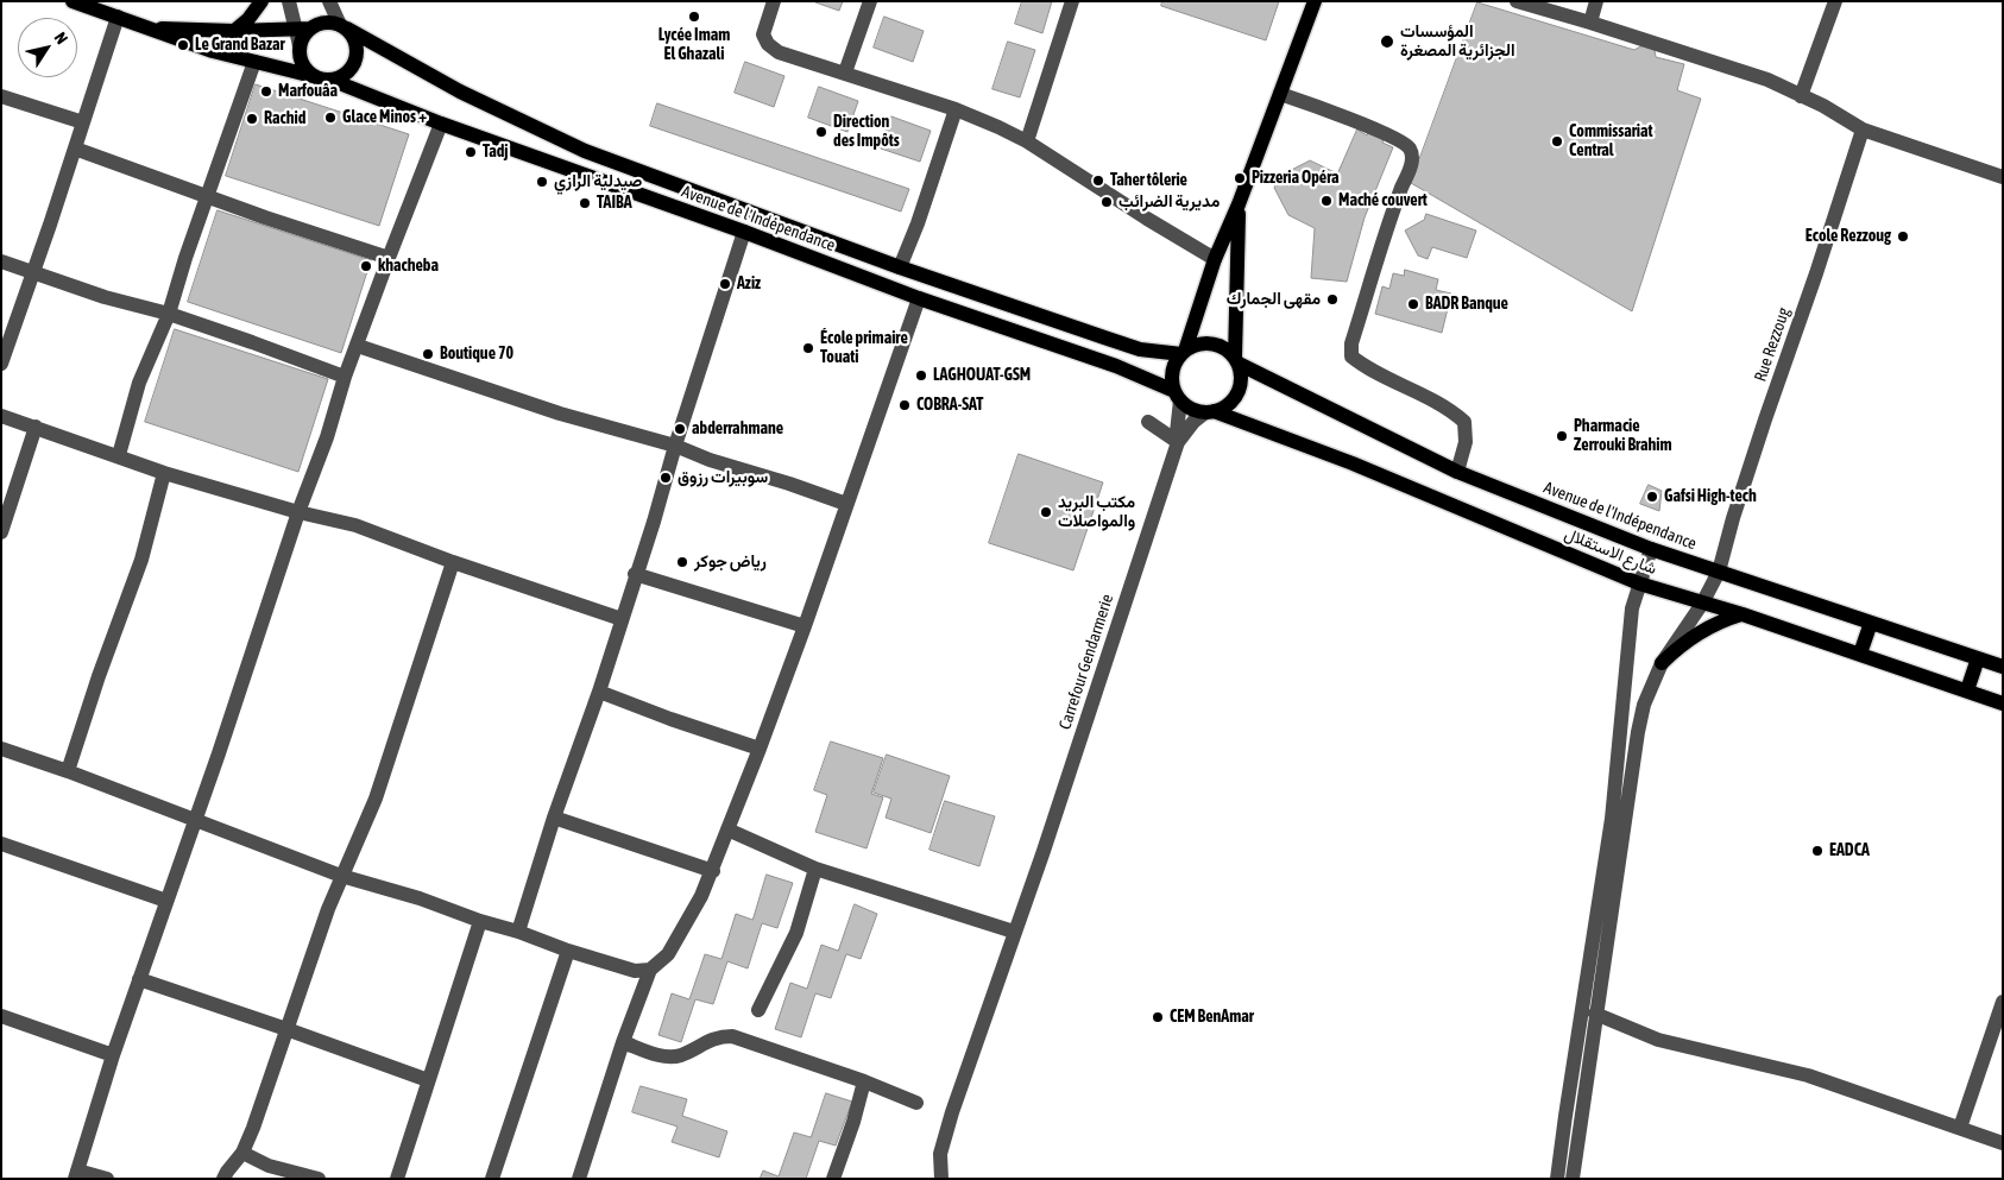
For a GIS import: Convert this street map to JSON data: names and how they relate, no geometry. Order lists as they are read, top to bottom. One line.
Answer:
{"streets":{"main road":["Avenue de l'Indépendance","شارع الاستقلال","Carrefour Gendarmerie"],"street":["Rue Rezzoug"]},"crossings":[["Avenue de l'Indépendance","Rue Rezzoug"],["Avenue de l'Indépendance","شارع الاستقلال"],["Avenue de l'Indépendance","Carrefour Gendarmerie"],["Rue Rezzoug","شارع الاستقلال"],["شارع الاستقلال","Carrefour Gendarmerie"]],"places":["Lycée Imam El Ghazali","المؤسسات الجزائرية المصغرة","Le Grand Bazar","Marfouâa","Glace Minos +","Rachid","Direction des Impôts","Commissariat Central","Tadj","Pizzeria Opéra","Taher tôlerie","صيدلية الرازي","Maché couvert","مديرية الضرائب","TAIBA","Ecole Rezzoug","khacheba","Aziz","مقهى الجمارك","BADR Banque","École primaire Touati","Boutique 70","LAGHOUAT-GSM","COBRA-SAT","abderrahmane","Pharmacie Zerrouki Brahim","سوبيرات رزوق","Gafsi High-tech","مكتب البريد والمواصلات","رياض جوكر","EADCA","CEM BenAmar"],"north":"top right"}
